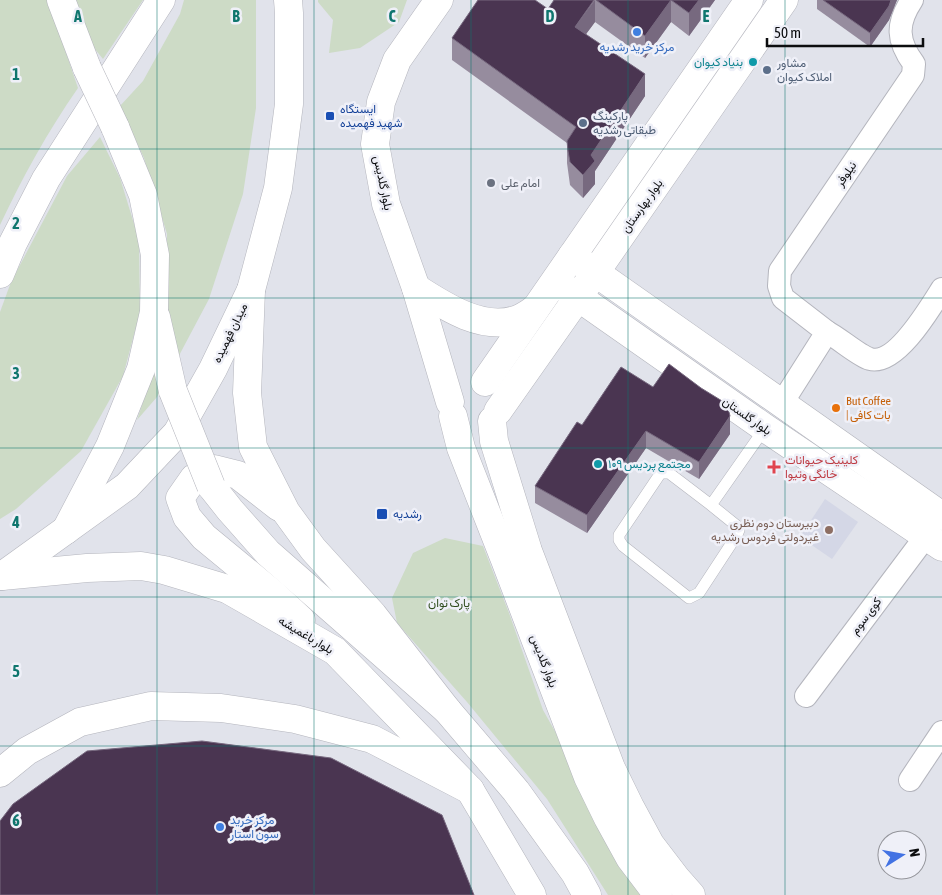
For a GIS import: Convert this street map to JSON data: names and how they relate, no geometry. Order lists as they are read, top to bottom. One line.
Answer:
{"streets":{"main road":["بلوار گلدیس","بلوار بهارستان","میدان فهمیده","بلوار گلستان","بلوار باغمیشه"],"street":["نیلوفر","کوی سوم"]},"crossings":[["بلوار گلدیس","بلوار بهارستان"],["بلوار بهارستان","بلوار گلستان"],["میدان فهمیده","بلوار باغمیشه"],["بلوار گلستان","کوی سوم"]],"parks":["پارک توان"],"places":{"other":["مرکز خرید رشدیه","بنیاد کیوان","مشاور املاک کیوان","پارکینگ طبقاتی رشدیه","امام علی","But Coffee | بات کافی","مجتمع پردیس ۱۰۹","دبیرستان دوم نظری غیردولتی فردوس رشدیه","مرکز خرید سون استار"],"transit":["ایستگاه شهید فهمیده","رشدیه"],"health":["کلینیک حیوانات خانگی وتیوا"]},"scale_bar":"50 m","north":"right","grid":{"columns":["A","B","C","D","E"],"rows":["1","2","3","4","5","6"]}}
